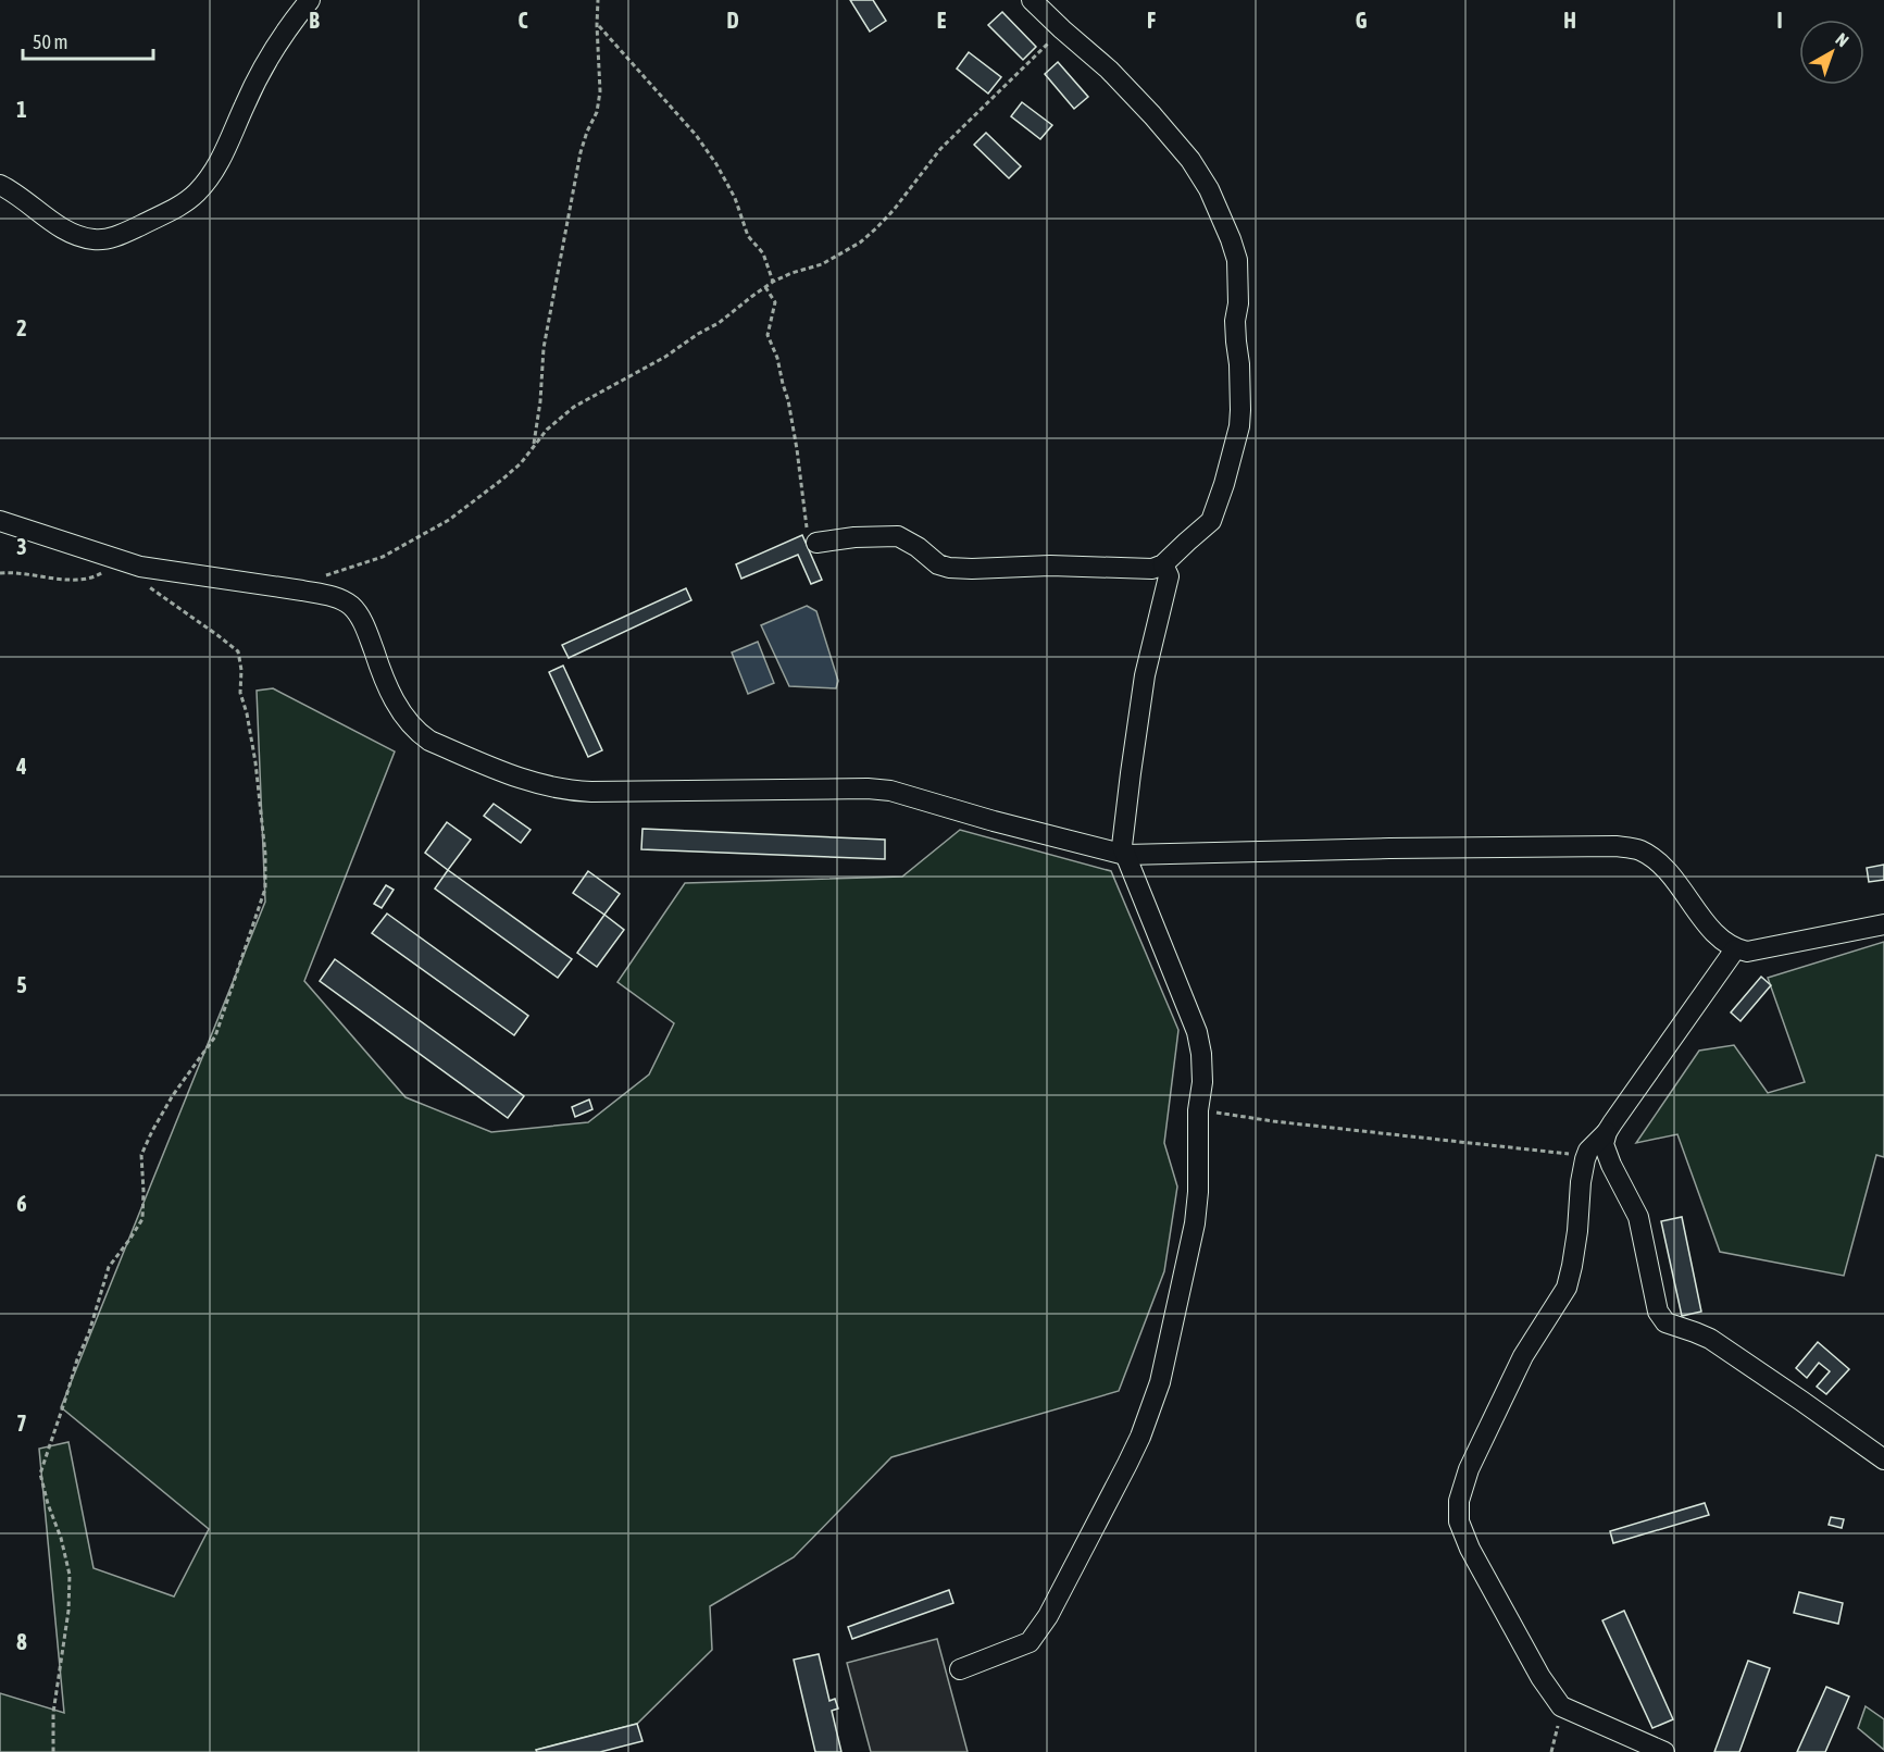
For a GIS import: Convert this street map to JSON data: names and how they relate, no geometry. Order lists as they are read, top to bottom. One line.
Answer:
{"scale_bar":"50 m","north":"top right","grid":{"columns":["B","C","D","E","F","G","H","I"],"rows":["1","2","3","4","5","6","7","8"]}}
